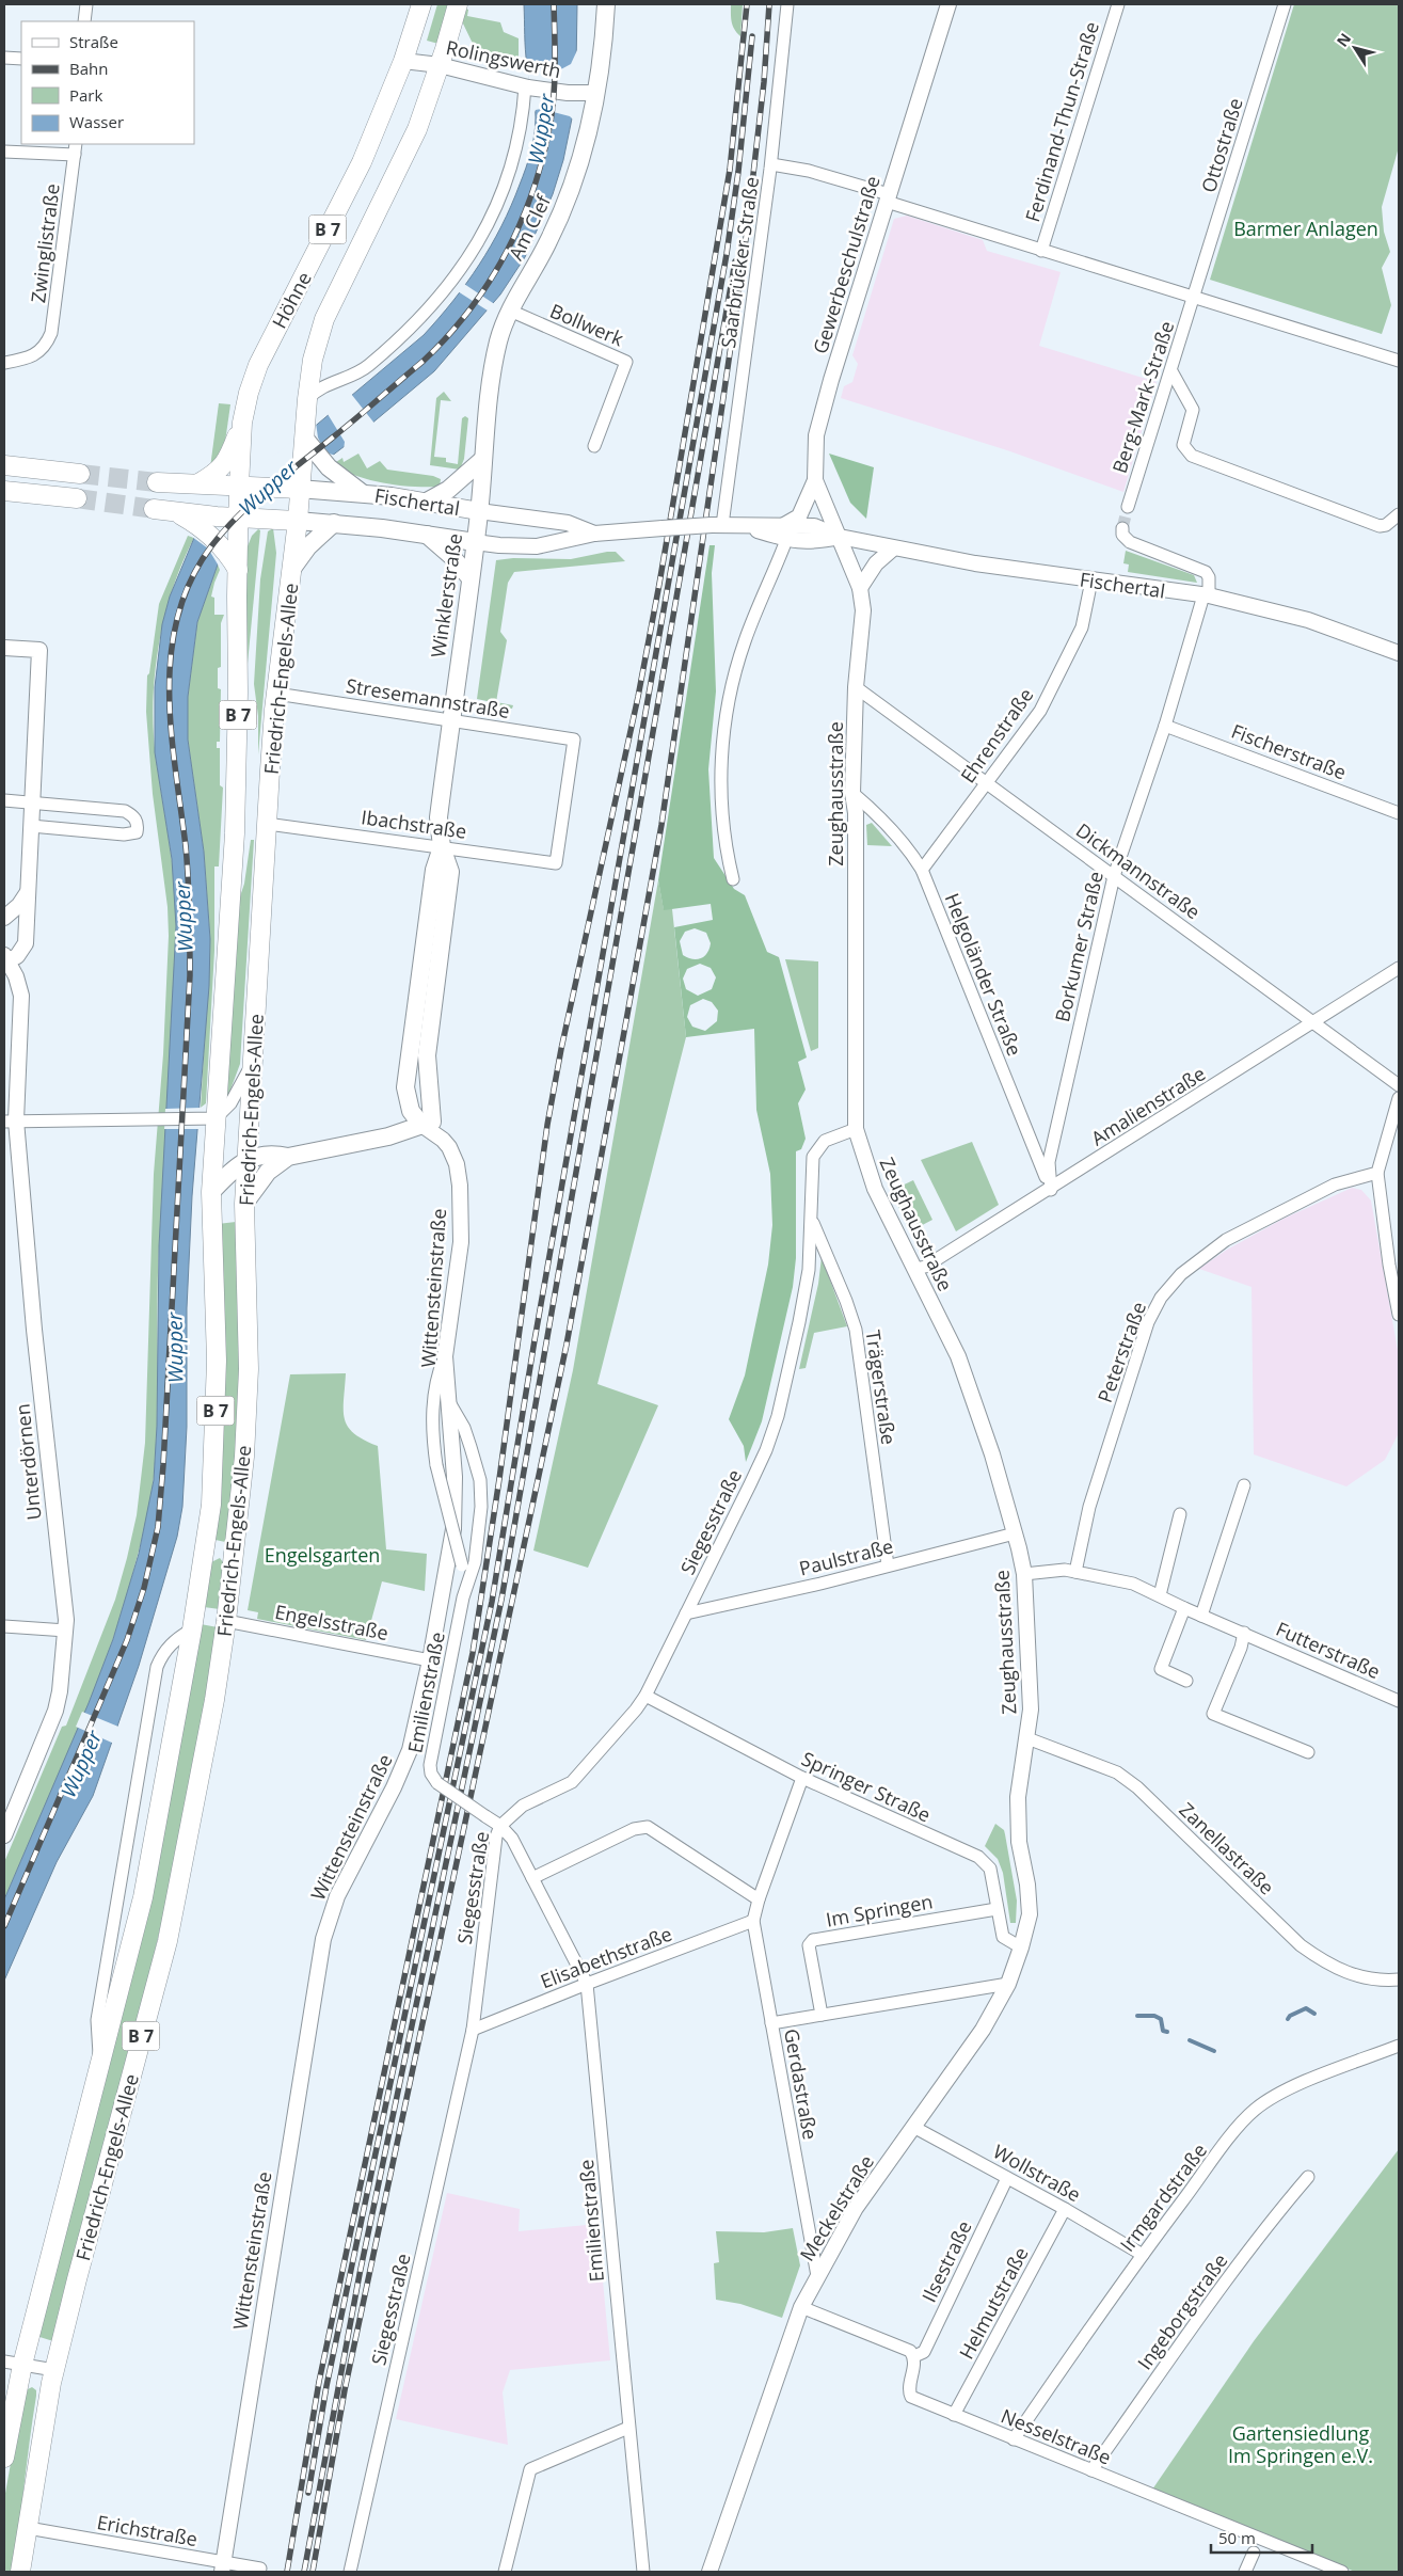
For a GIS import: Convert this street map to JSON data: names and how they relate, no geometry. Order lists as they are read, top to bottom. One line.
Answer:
{"streets":{"main road":["Am Clef","B 7","Höhne","Fischertal","Winklerstraße","Friedrich-Engels-Allee"],"street":["Rolingswerth","Ferdinand-Thun-Straße","Ottostraße","Zwinglistraße","Saarbrücker Straße","Gewerbeschulstraße","Bollwerk","Berg-Mark-Straße","Stresemannstraße","Ehrenstraße","Fischerstraße","Zeughausstraße","Ibachstraße","Dickmannstraße","Borkumer Straße","Helgoländer Straße","Amalienstraße","Wittensteinstraße","Peterstraße","Trägerstraße","Unterdörnen","Siegesstraße","Paulstraße","Engelsstraße","Futterstraße","Emilienstraße","Springer Straße","Zanellastraße","Im Springen","Elisabethstraße","Gerdastraße","Wollstraße","Irmgardstraße","Meckelstraße","Ilsestraße","Helmutstraße","Ingeborgstraße","Nesselstraße","Erichstraße"]},"crossings":[["Rolingswerth","Am Clef"],["Rolingswerth","Höhne"],["Ottostraße","Berg-Mark-Straße"],["Am Clef","Bollwerk"],["Am Clef","Winklerstraße"],["Saarbrücker Straße","Fischertal"],["Gewerbeschulstraße","Fischertal"],["Gewerbeschulstraße","Zeughausstraße"],["Höhne","Fischertal"],["Höhne","Friedrich-Engels-Allee"],["Bollwerk","Winklerstraße"],["Fischertal","Winklerstraße"],["Fischertal","Friedrich-Engels-Allee"],["Fischertal","Ehrenstraße"],["Fischertal","Zeughausstraße"],["Fischertal","Borkumer Straße"],["Winklerstraße","Stresemannstraße"],["Winklerstraße","Ibachstraße"],["Friedrich-Engels-Allee","Stresemannstraße"],["Friedrich-Engels-Allee","Ibachstraße"],["Friedrich-Engels-Allee","Engelsstraße"],["Friedrich-Engels-Allee","Erichstraße"],["Stresemannstraße","Ibachstraße"],["Ehrenstraße","Dickmannstraße"],["Ehrenstraße","Helgoländer Straße"],["Fischerstraße","Borkumer Straße"],["Zeughausstraße","Dickmannstraße"],["Zeughausstraße","Helgoländer Straße"],["Zeughausstraße","Amalienstraße"],["Zeughausstraße","Siegesstraße"],["Zeughausstraße","Paulstraße"],["Zeughausstraße","Futterstraße"],["Zeughausstraße","Zanellastraße"],["Zeughausstraße","Meckelstraße"],["Dickmannstraße","Borkumer Straße"],["Dickmannstraße","Amalienstraße"],["Borkumer Straße","Helgoländer Straße"],["Borkumer Straße","Amalienstraße"],["Helgoländer Straße","Amalienstraße"],["Wittensteinstraße","Engelsstraße"],["Wittensteinstraße","Emilienstraße"],["Wittensteinstraße","Erichstraße"],["Peterstraße","Futterstraße"],["Trägerstraße","Siegesstraße"],["Trägerstraße","Paulstraße"],["Siegesstraße","Paulstraße"],["Siegesstraße","Emilienstraße"],["Siegesstraße","Springer Straße"],["Siegesstraße","Elisabethstraße"],["Emilienstraße","Elisabethstraße"],["Springer Straße","Im Springen"],["Springer Straße","Gerdastraße"],["Springer Straße","Meckelstraße"],["Elisabethstraße","Gerdastraße"],["Gerdastraße","Meckelstraße"],["Wollstraße","Irmgardstraße"],["Wollstraße","Meckelstraße"],["Wollstraße","Ilsestraße"],["Wollstraße","Helmutstraße"],["Irmgardstraße","Nesselstraße"],["Ilsestraße","Nesselstraße"],["Helmutstraße","Nesselstraße"],["Ingeborgstraße","Nesselstraße"]],"water":["Wupper"],"parks":["Barmer Anlagen","Engelsgarten","Gartensiedlung Im Springen e.V."],"legend":["Straße","Bahn","Park","Wasser"],"scale_bar":"50 m","north":"top left"}
